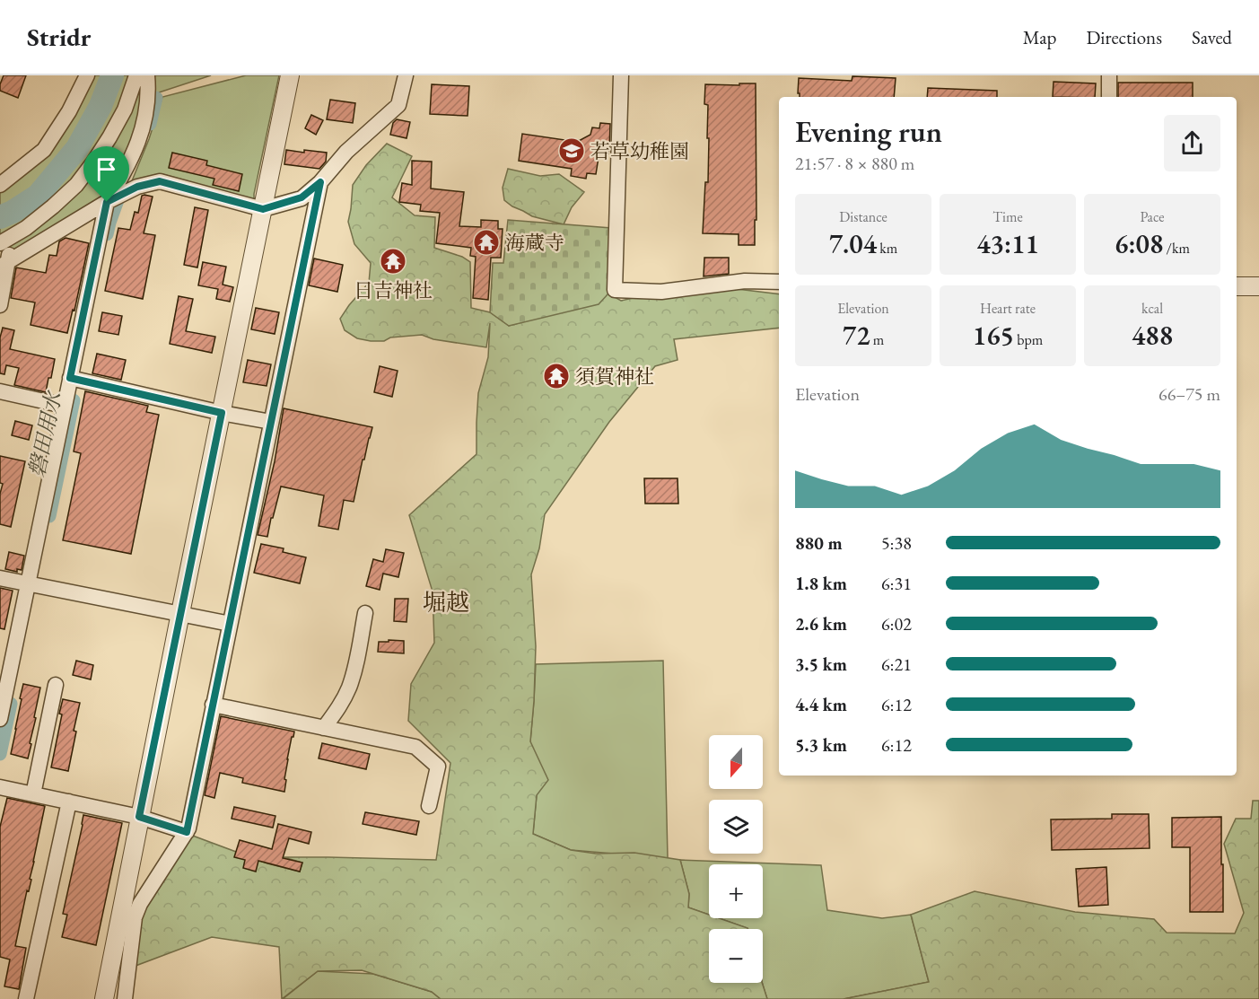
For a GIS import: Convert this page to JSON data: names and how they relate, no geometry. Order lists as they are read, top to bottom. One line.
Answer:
{"districts":["堀越"],"water":["磐田用水"],"places":{"school or university":["若草幼稚園"],"temple":["海蔵寺","日吉神社","須賀神社"]},"north":"bottom","page":{"header":"Stridr","nav":["Map","Directions","Saved"],"heading":["Evening run","21:57 · 8 × 880 m"],"stats":[["Distance","7.04 km"],["Time","43:11"],["Pace","6:08 /km"],["Elevation","72 m"],["Heart rate","165 bpm"],["kcal","488"]],"chart":["Elevation","66–75 m"],"list":[{"name":"880 m","note":"5:38"},{"name":"1.8 km","note":"6:31"},{"name":"2.6 km","note":"6:02"},{"name":"3.5 km","note":"6:21"},{"name":"4.4 km","note":"6:12"},{"name":"5.3 km","note":"6:12"}],"map_buttons":["+","−"]}}
